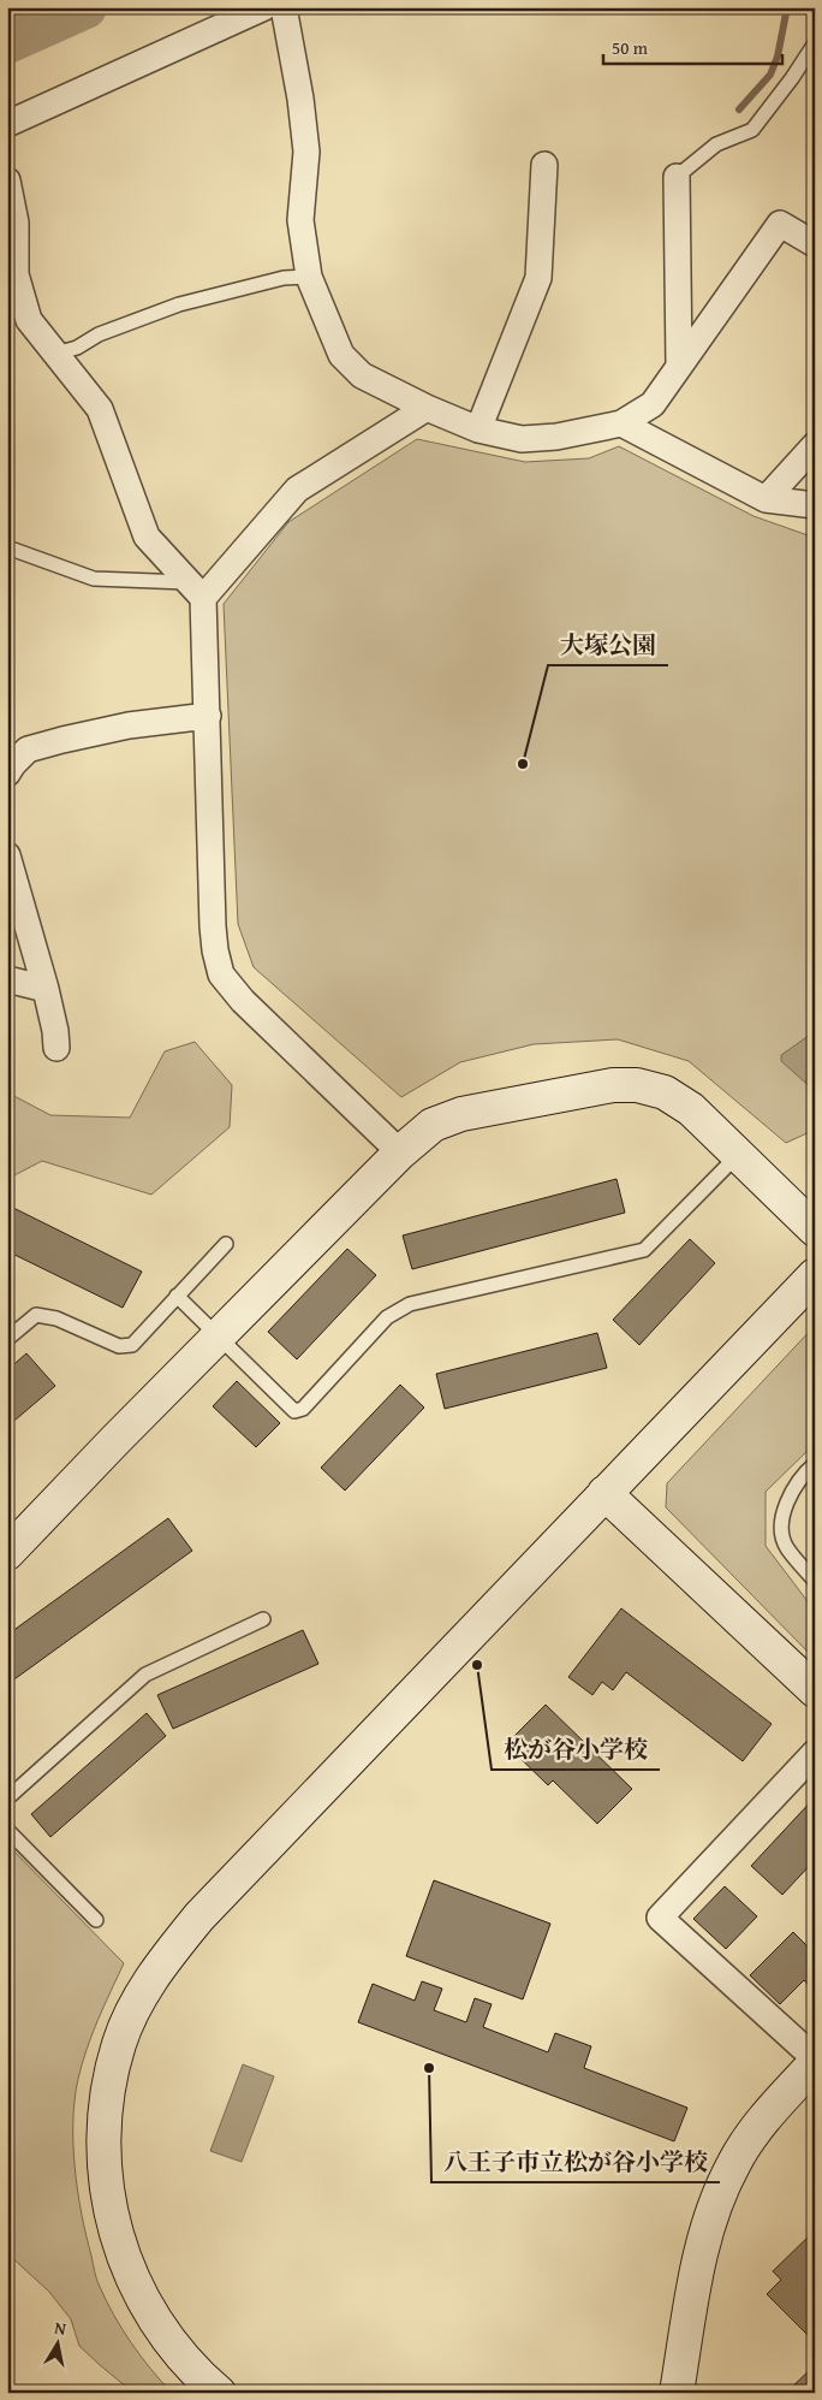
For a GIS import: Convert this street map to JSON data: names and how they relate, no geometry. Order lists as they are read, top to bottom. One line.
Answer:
{"places":["大塚公園","松が谷小学校","八王子市立松が谷小学校"],"scale_bar":"50 m","north":"top"}
